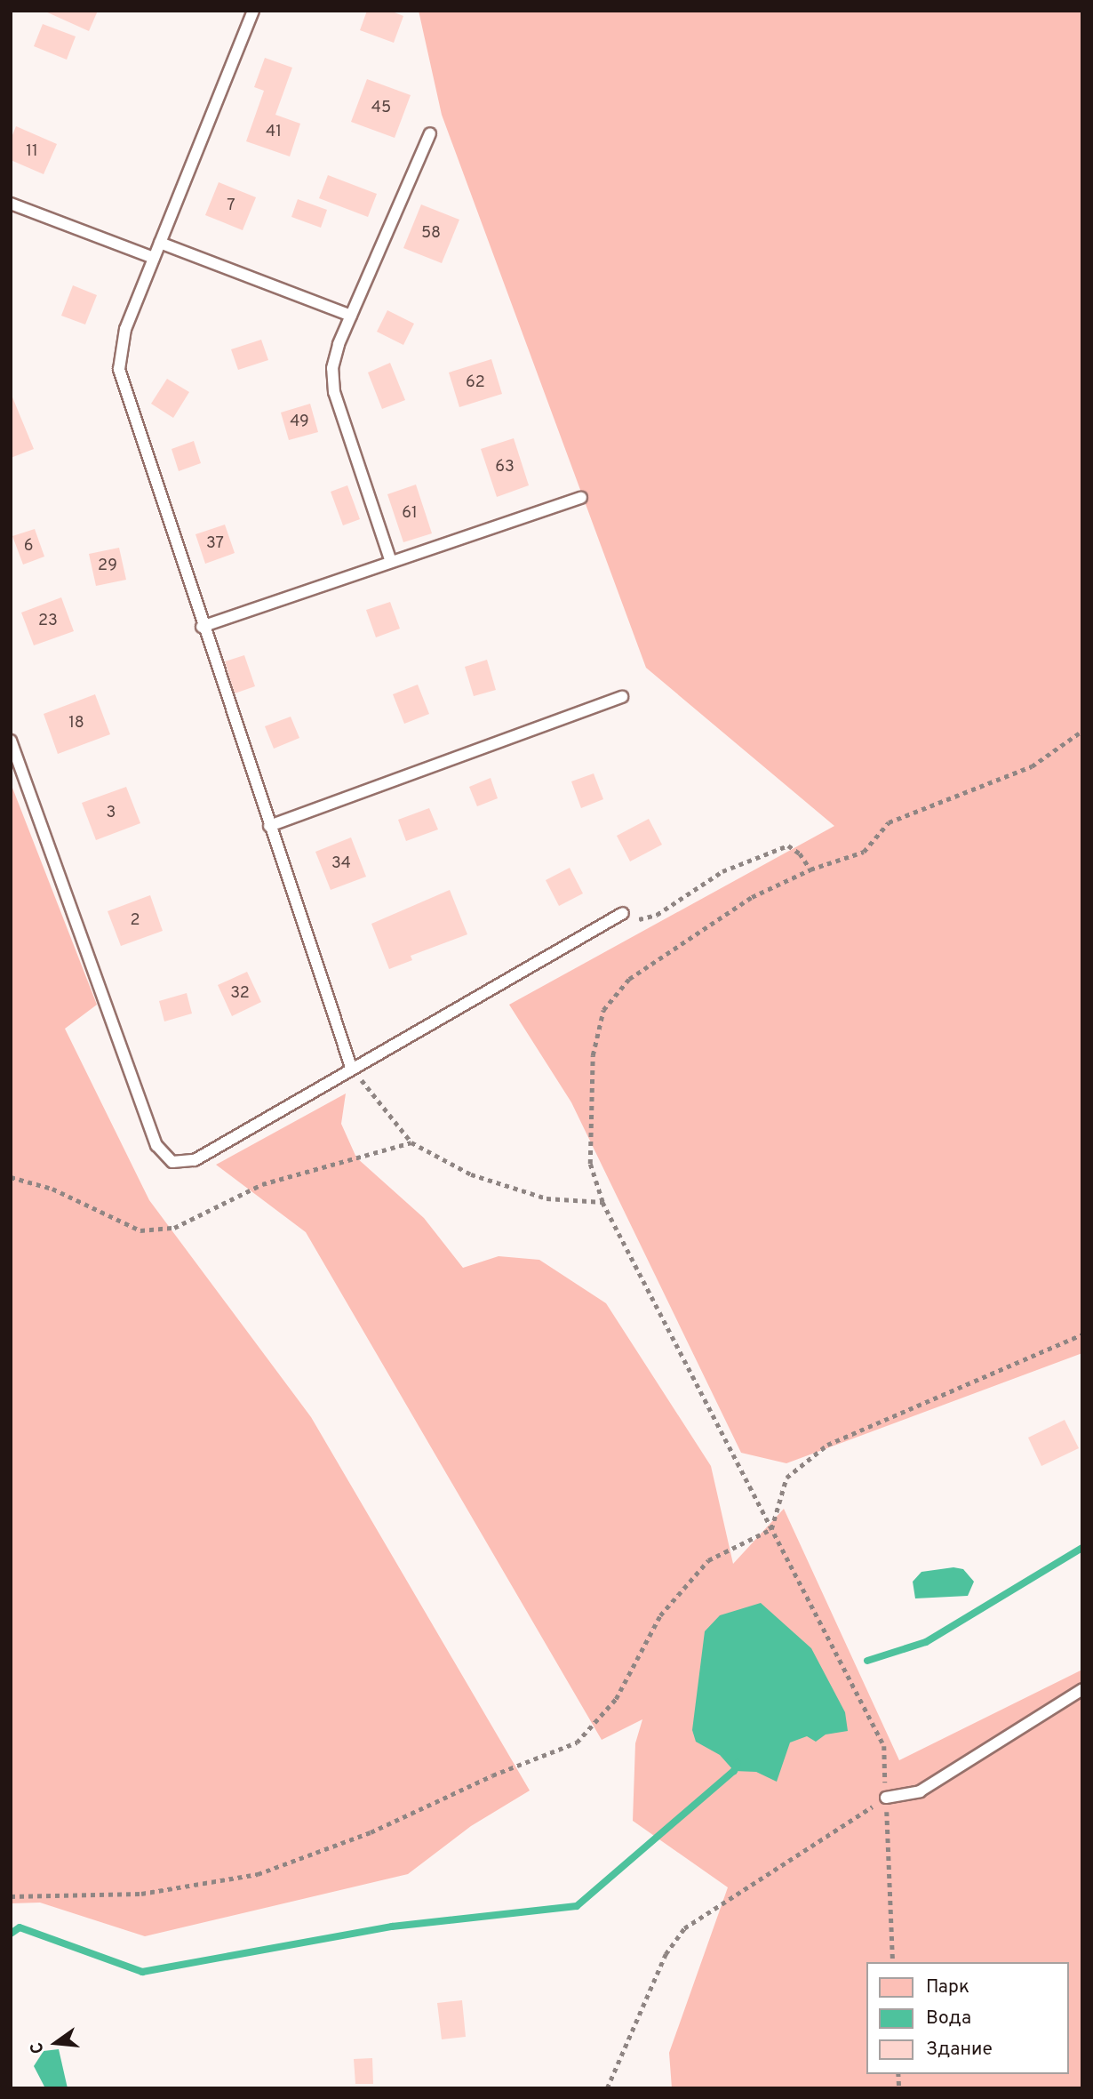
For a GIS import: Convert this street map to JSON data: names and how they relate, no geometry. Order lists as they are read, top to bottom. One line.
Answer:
{"house_numbers":["45","41","11","7","58","62","49","63","61","37","6","29","23","18","3","34","2","32"],"legend":["Парк","Вода","Здание"],"north":"left"}
